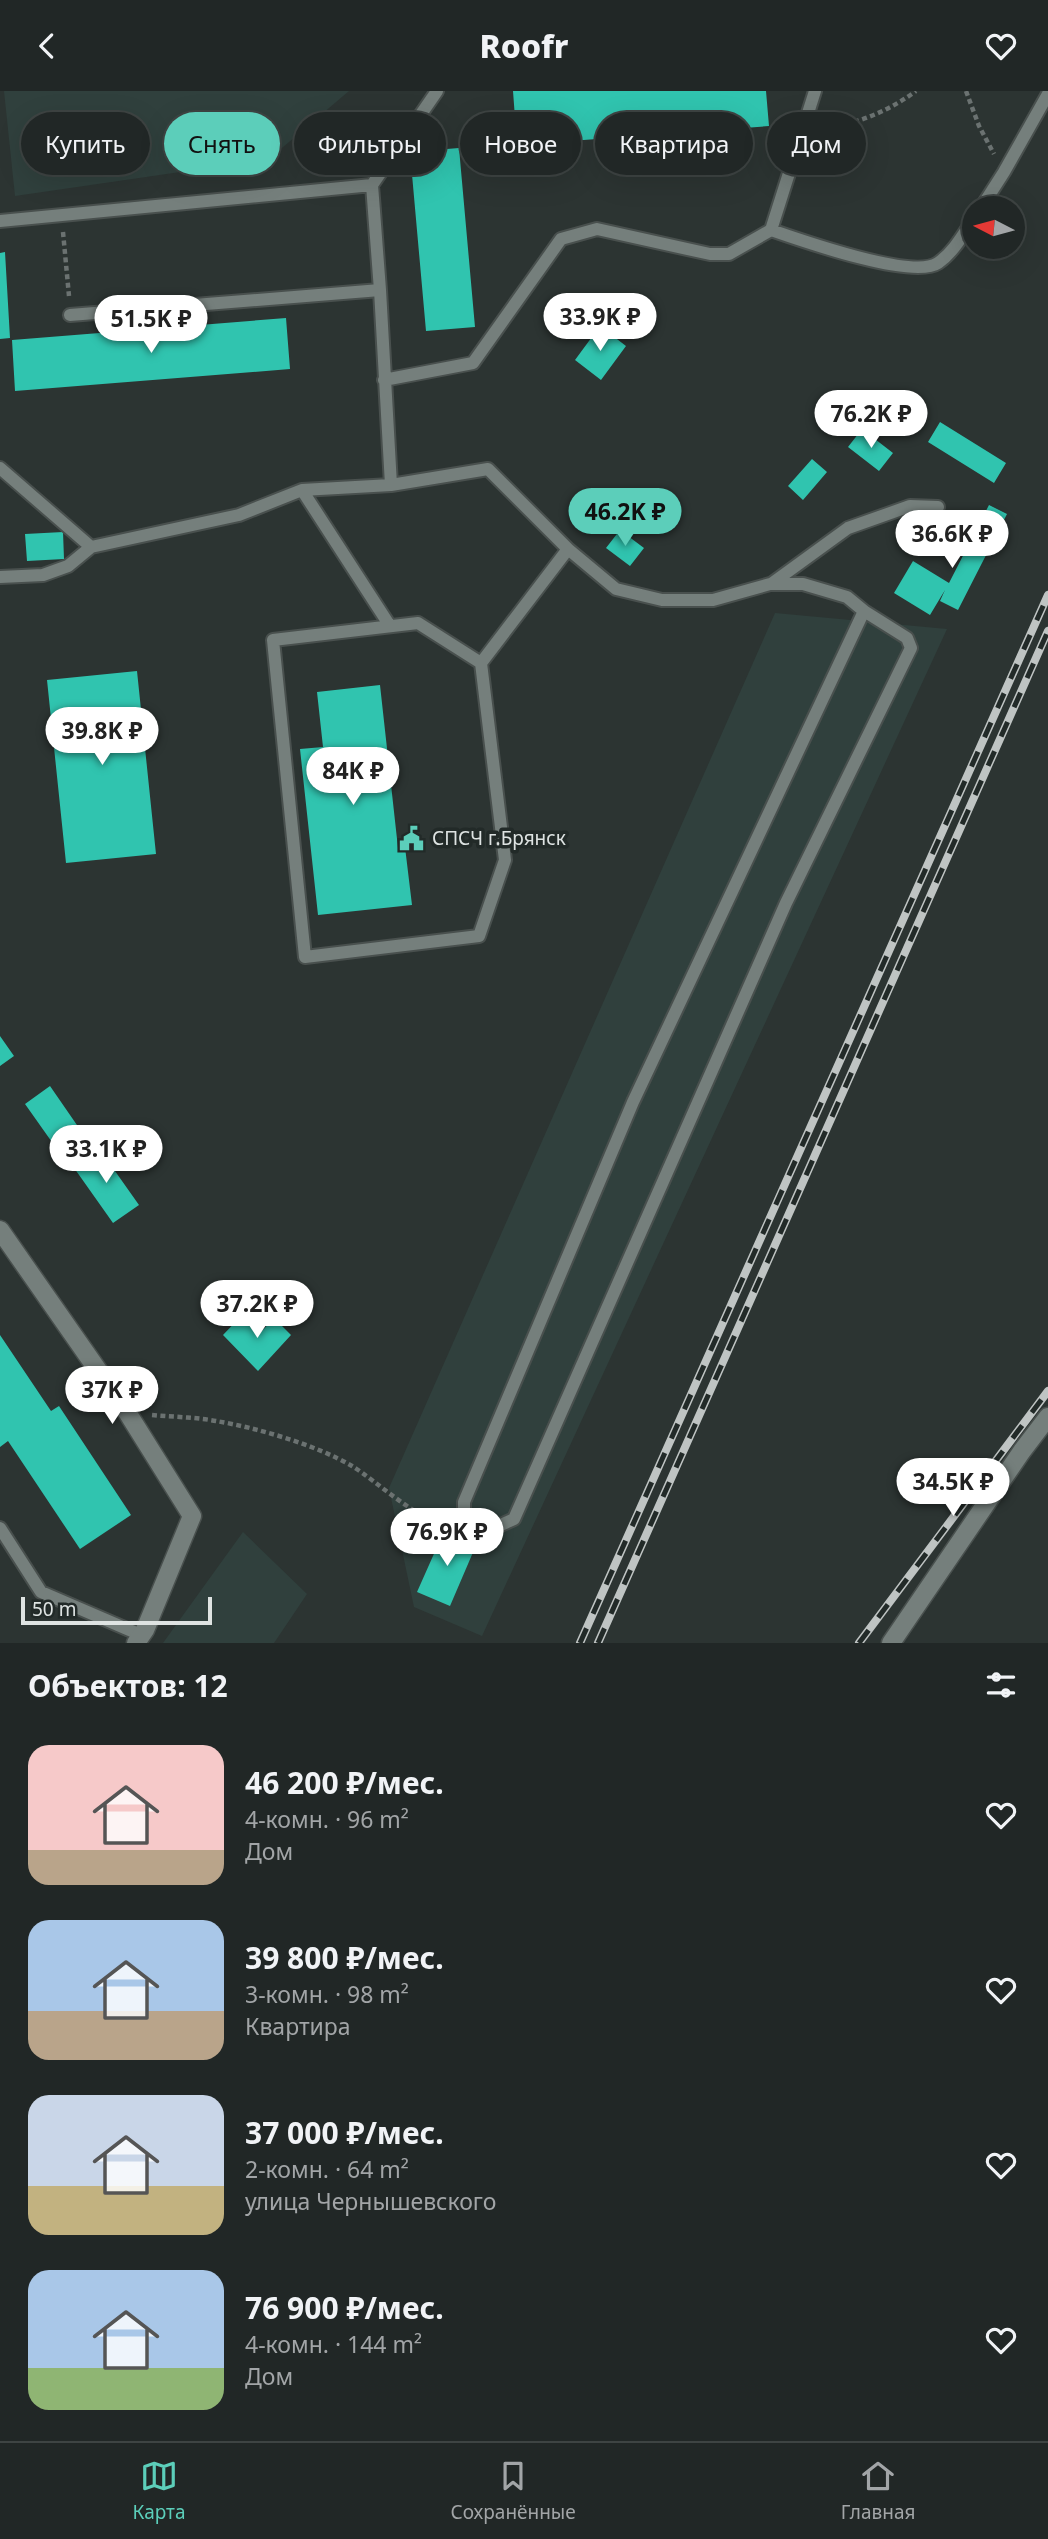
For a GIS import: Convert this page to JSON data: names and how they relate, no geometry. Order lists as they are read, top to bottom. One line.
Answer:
{"places":{"public building":["СПСЧ г.Брянск"]},"scale_bar":"50 m","north":"left","page":{"header":"Roofr","chip":["Купить","Снять","Фильтры","Новое","Квартира","Дом"],"price":["33.9K ₽","51.5K ₽","76.2K ₽","46.2K ₽","36.6K ₽","39.8K ₽","84K ₽","33.1K ₽","37.2K ₽","37K ₽","34.5K ₽","76.9K ₽"],"scale":"50 m","heading":"Объектов: 12","list":[{"name":"46 200 ₽/мес.","note":"4-комн. · 96 m² · Дом"},{"name":"39 800 ₽/мес.","note":"3-комн. · 98 m² · Квартира"},{"name":"37 000 ₽/мес.","note":"2-комн. · 64 m² · улица Чернышевского"},{"name":"76 900 ₽/мес.","note":"4-комн. · 144 m² · Дом"}],"tabs":["Карта","Сохранённые","Главная"]}}
